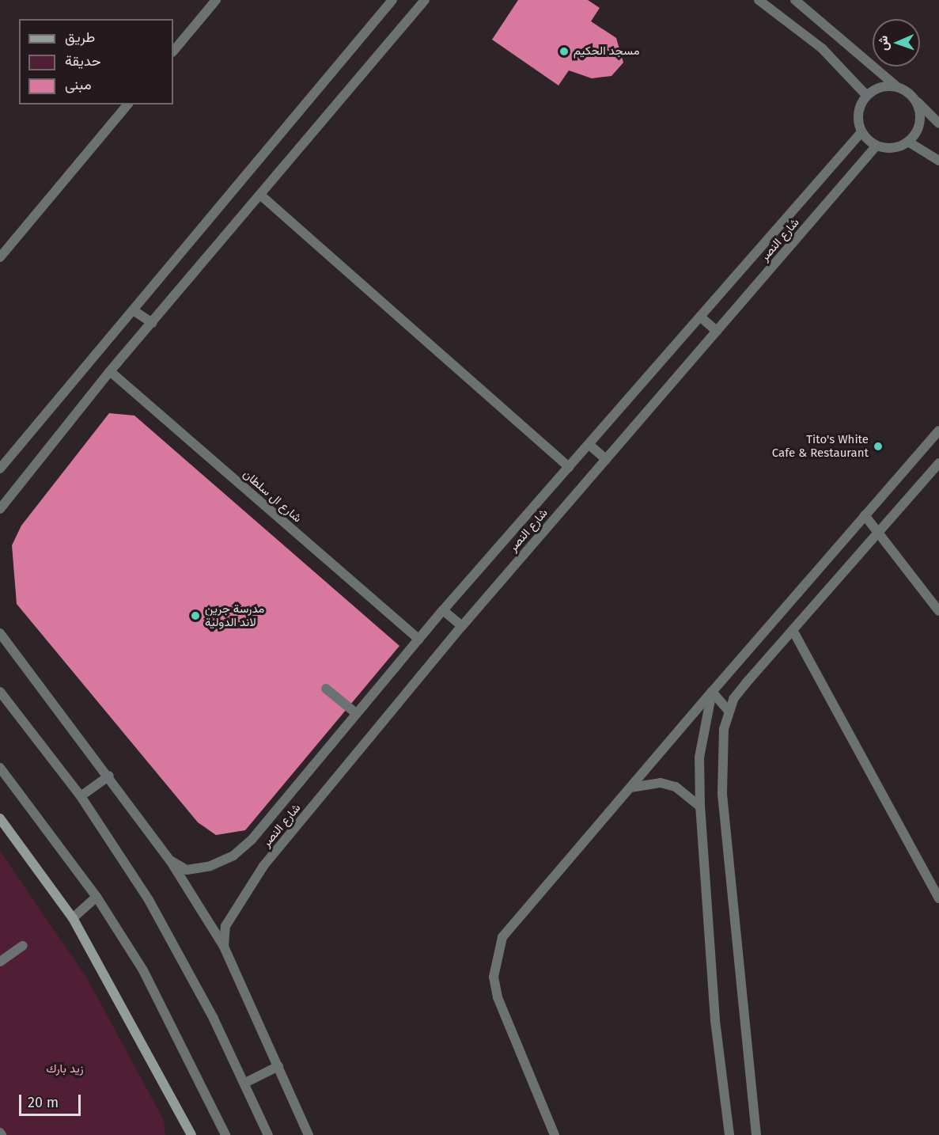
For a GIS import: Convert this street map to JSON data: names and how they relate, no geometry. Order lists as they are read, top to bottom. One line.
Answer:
{"streets":{"street":["شارع النصر","شارع ال سلطان"]},"crossings":[["شارع النصر","شارع ال سلطان"]],"parks":["زيد بارك"],"places":["مسجد الحكيم","Tito's White Cafe & Restaurant","مدرسة جرين لاند الدولية"],"legend":["طريق","حديقة","مبنى"],"scale_bar":"20 m","north":"left"}
